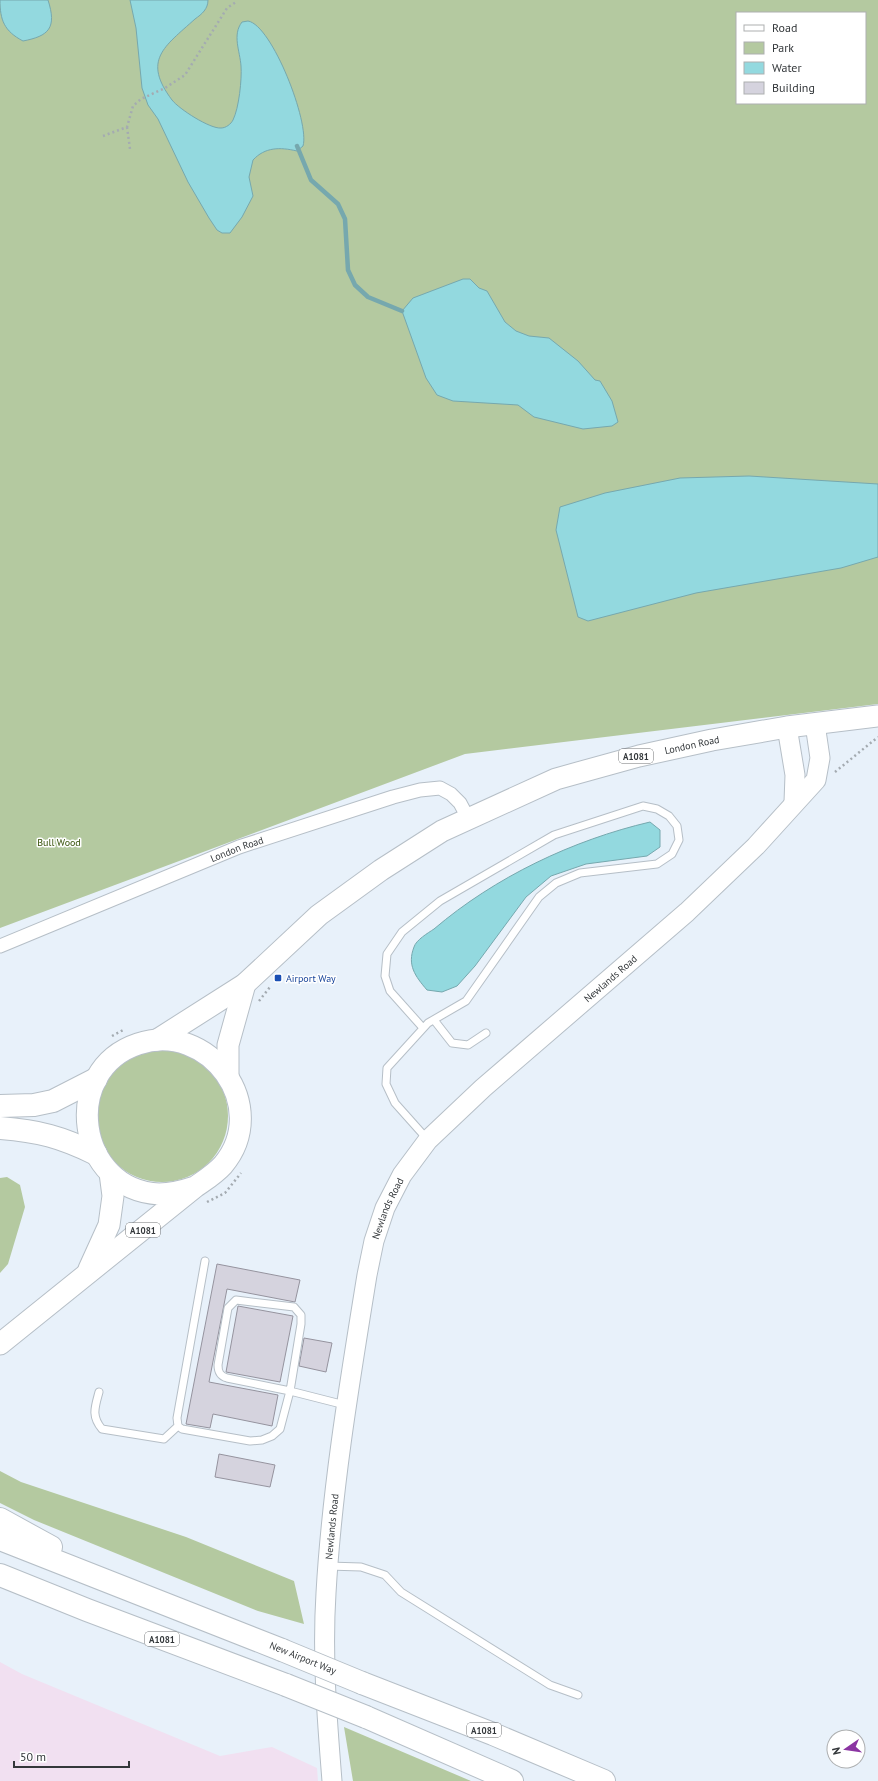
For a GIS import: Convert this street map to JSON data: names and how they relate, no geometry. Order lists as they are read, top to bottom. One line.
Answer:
{"streets":{"highway":["A1081","New Airport Way"],"main road":["London Road"],"street":["Newlands Road"]},"crossings":[["A1081","New Airport Way"]],"parks":["Bull Wood"],"places":{"transit":["Airport Way"]},"legend":["Road","Park","Water","Building"],"scale_bar":"50 m","north":"left"}
